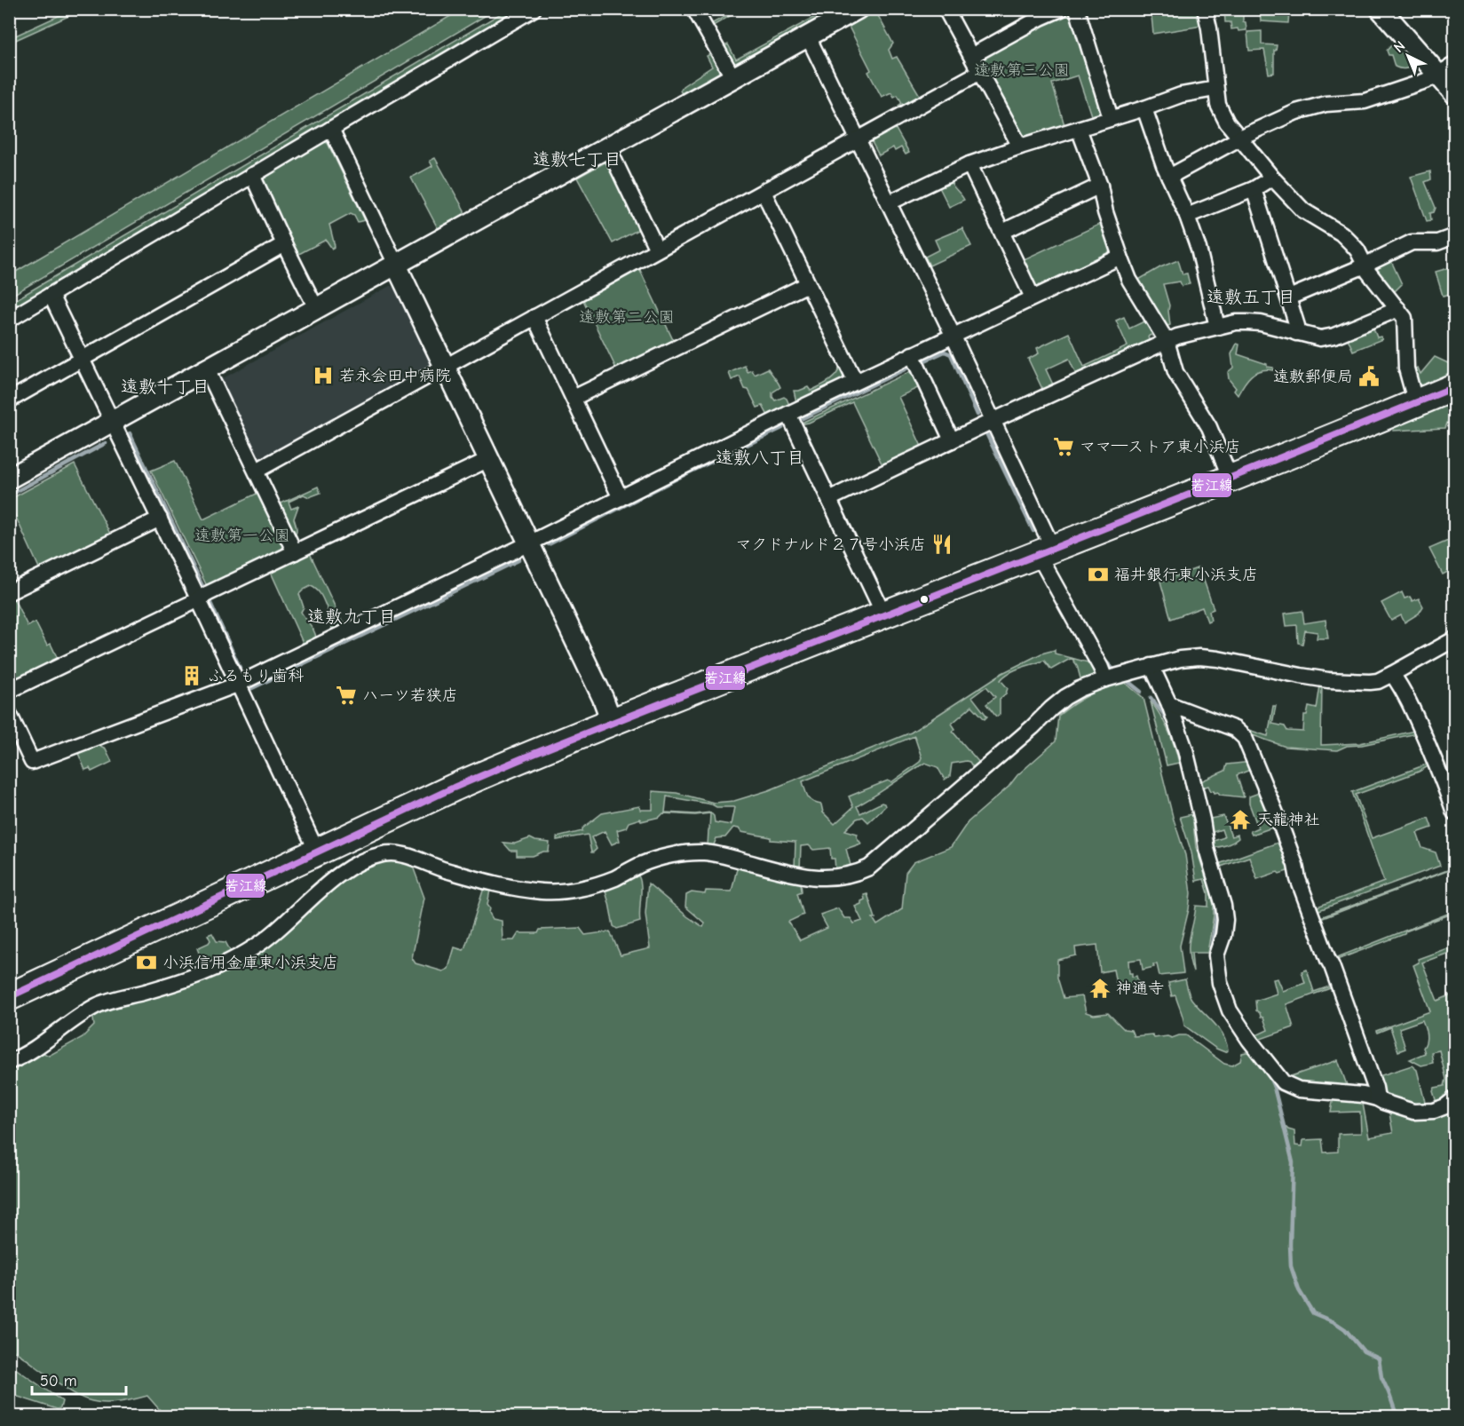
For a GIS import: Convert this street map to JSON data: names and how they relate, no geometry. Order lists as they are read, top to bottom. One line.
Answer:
{"districts":["遠敷七丁目","遠敷五丁目","遠敷十丁目","遠敷八丁目","遠敷九丁目"],"parks":["遠敷第三公園","遠敷第二公園","遠敷第一公園"],"places":{"hospital":["若永会田中病院"],"public building":["遠敷郵便局"],"supermarket":["ママ―ストア東小浜店","ハーツ若狭店"],"restaurant":["マクドナルド２７号小浜店"],"bank":["福井銀行東小浜支店","小浜信用金庫東小浜支店"],"building":["ふるもり歯科"],"temple":["天龍神社","神通寺"]},"lines":["transit line 若江線"],"scale_bar":"50 m","north":"top left"}
